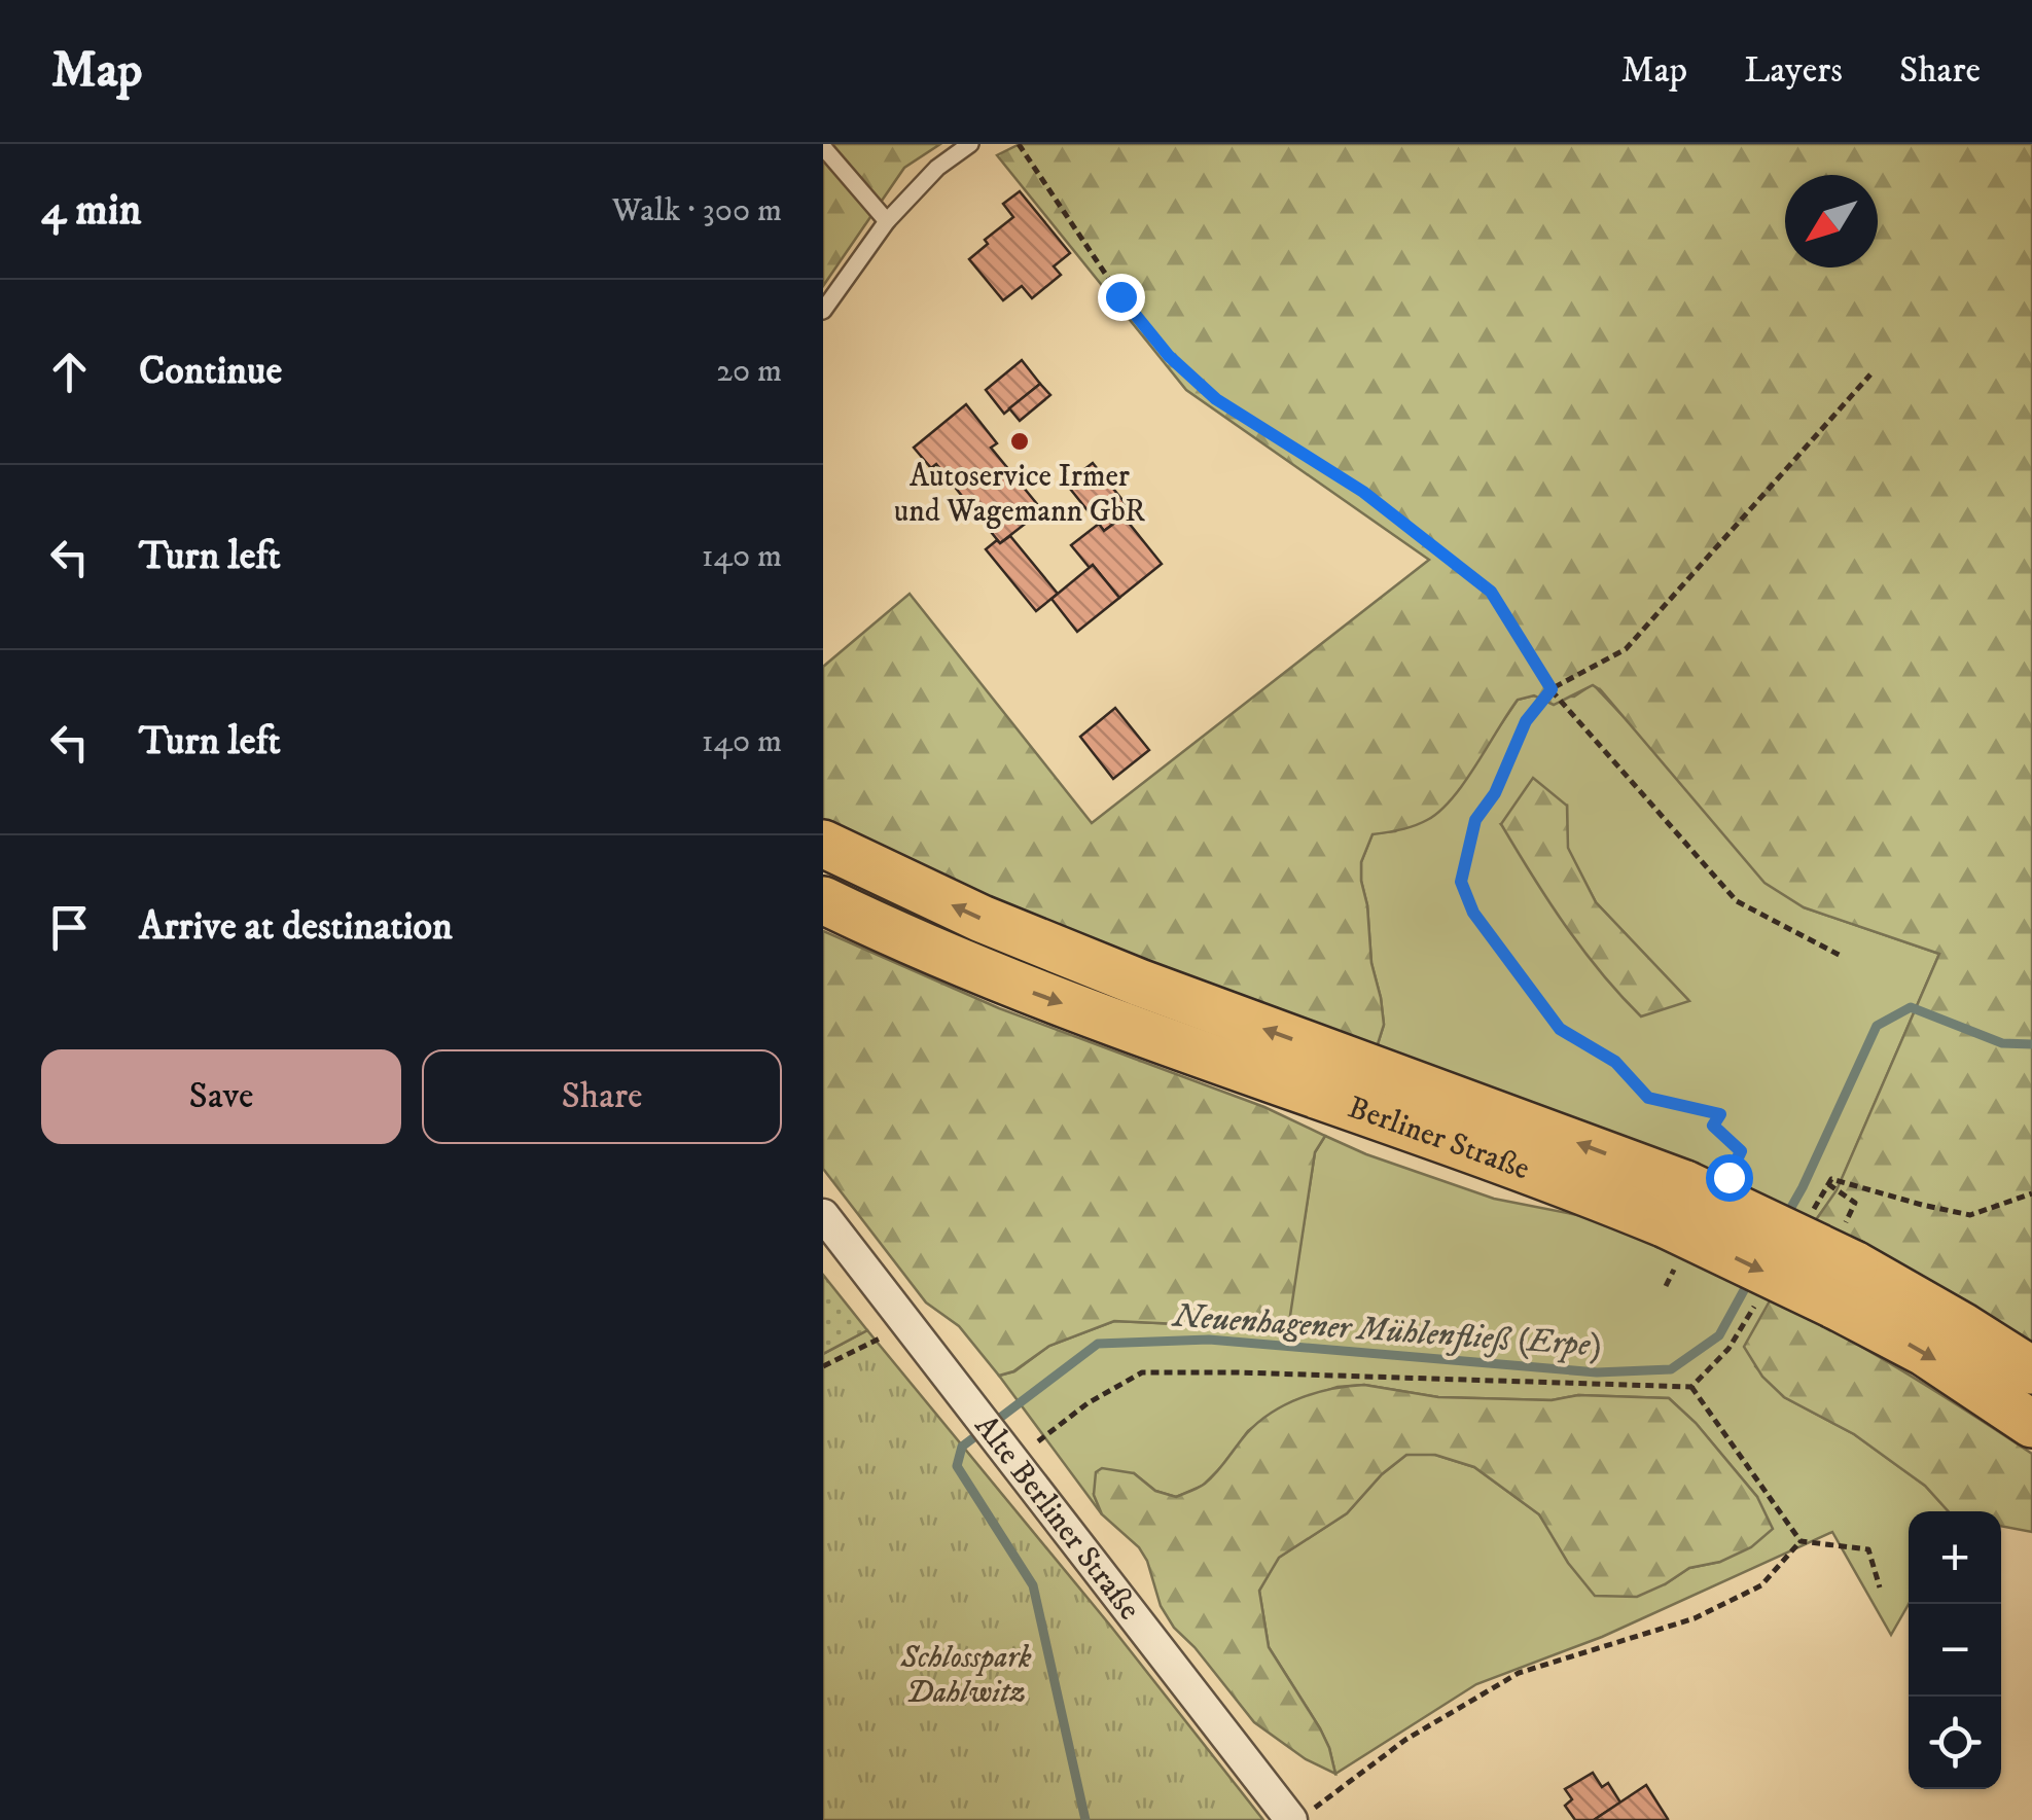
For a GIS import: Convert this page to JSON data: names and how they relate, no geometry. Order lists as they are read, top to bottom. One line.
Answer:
{"streets":{"main road":["Berliner Straße"],"street":["Alte Berliner Straße"]},"water":["Neuenhagener Mühlenfließ (Erpe)"],"parks":["Schlosspark Dahlwitz"],"places":["Autoservice Irmer und Wagemann GbR"],"north":"bottom left","page":{"header":"Map","nav":["Map","Layers","Share"],"heading":["4 min","Walk · 300 m"],"list":[["Continue","20 m"],["Turn left","140 m"],["Turn left","140 m"],"Arrive at destination"],"buttons":["Save","Share"],"map_buttons":["+","−"]}}
